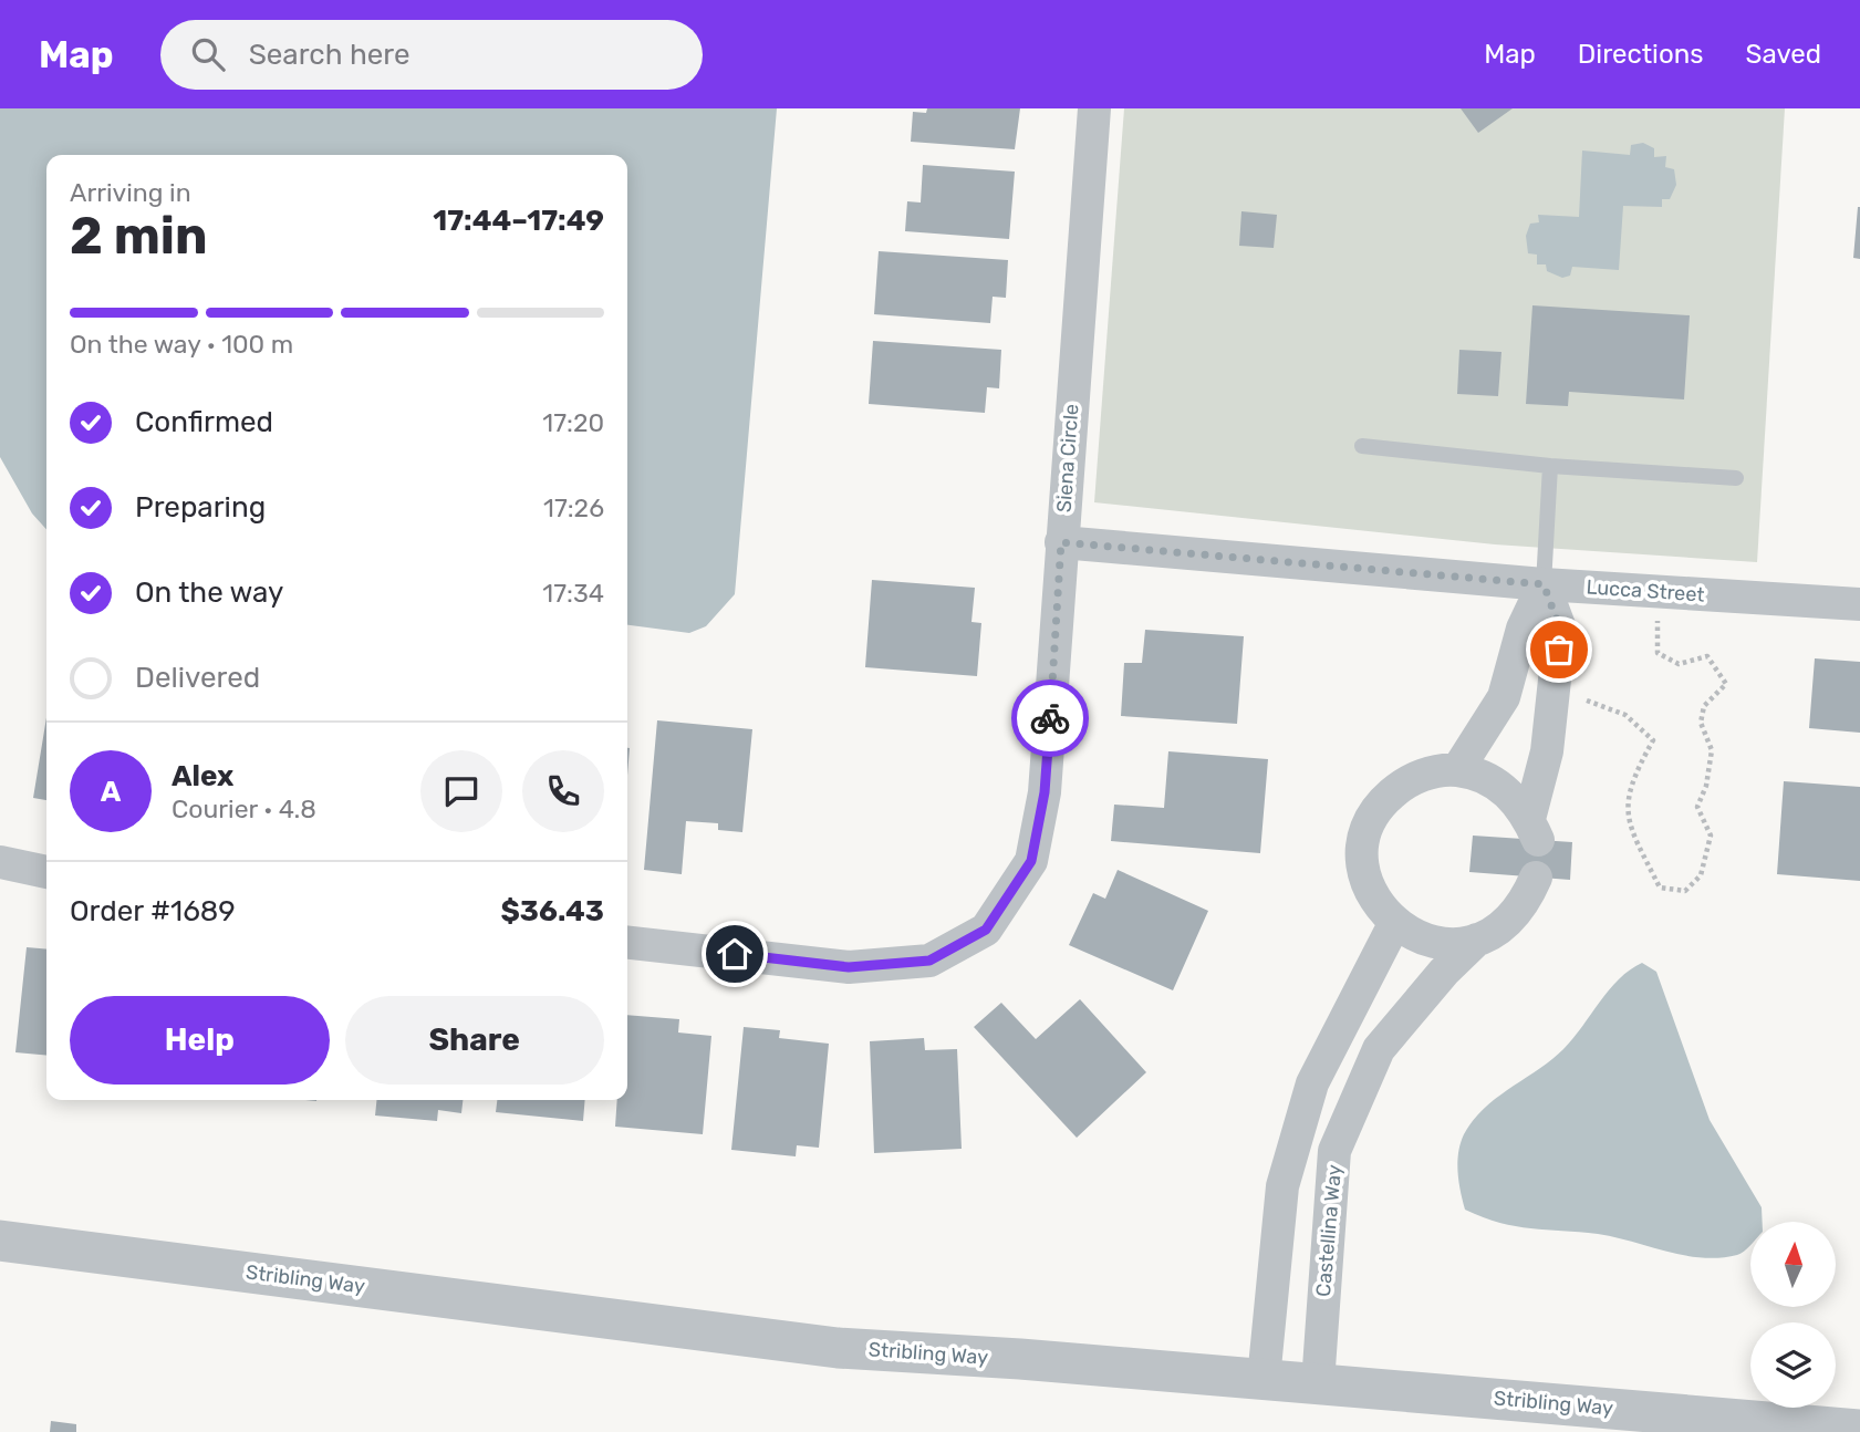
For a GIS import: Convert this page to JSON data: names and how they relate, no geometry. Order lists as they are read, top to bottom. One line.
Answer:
{"streets":{"street":["Siena Circle","Lucca Street","Castellina Way","Stribling Way"]},"crossings":[["Siena Circle","Lucca Street"],["Lucca Street","Castellina Way"],["Castellina Way","Stribling Way"]],"north":"top","page":{"header":"Map","search":"Search here","nav":["Map","Directions","Saved"],"heading":["2 min","Arriving in","17:44–17:49"],"panel":["Alex","Courier · 4.8","Order #1689","$36.43"],"bar":"On the way · 100 m","list":[["Confirmed","17:20"],["Preparing","17:26"],["On the way","17:34"],"Delivered"],"round":"A","buttons":["Help","Share"]}}
